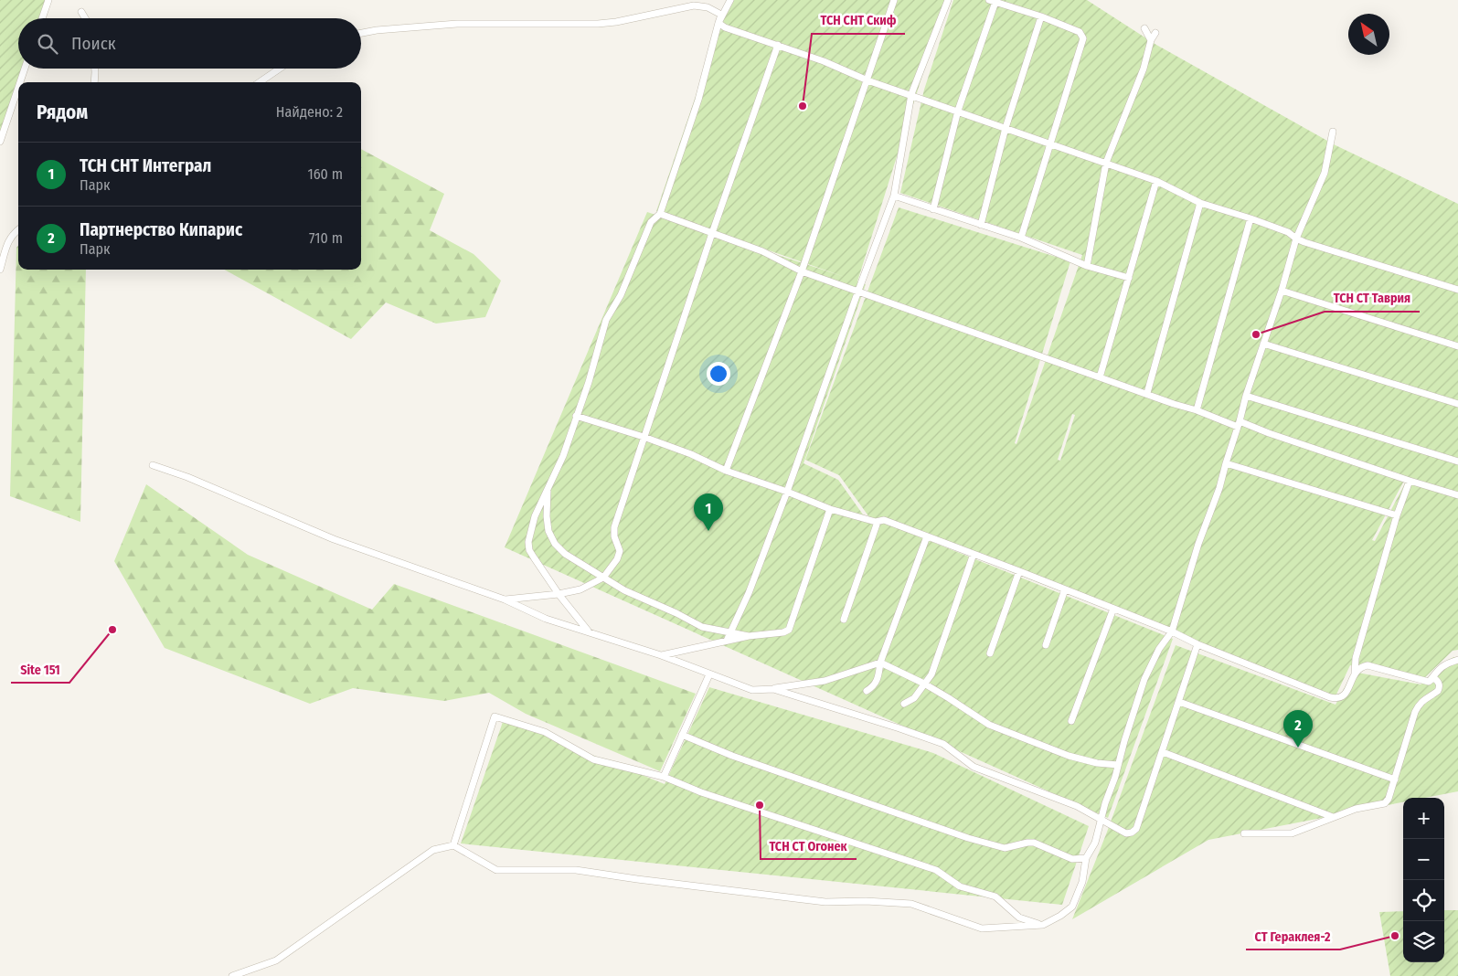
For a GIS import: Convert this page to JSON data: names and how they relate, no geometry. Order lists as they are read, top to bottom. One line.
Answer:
{"places":["ТСН СНТ Скиф","ТСН СТ Таврия","Site 151","ТСН СТ Огонек","СТ Гераклея-2"],"north":"top left","page":{"search":"Поиск","heading":["Рядом","Найдено: 2"],"list":[{"mark":"1","name":"ТСН СНТ Интеграл","note":"Парк","value":"160 m"},{"mark":"2","name":"Партнерство Кипарис","note":"Парк","value":"710 m"}],"pins":["1","2"],"map_buttons":["+","−"]}}
